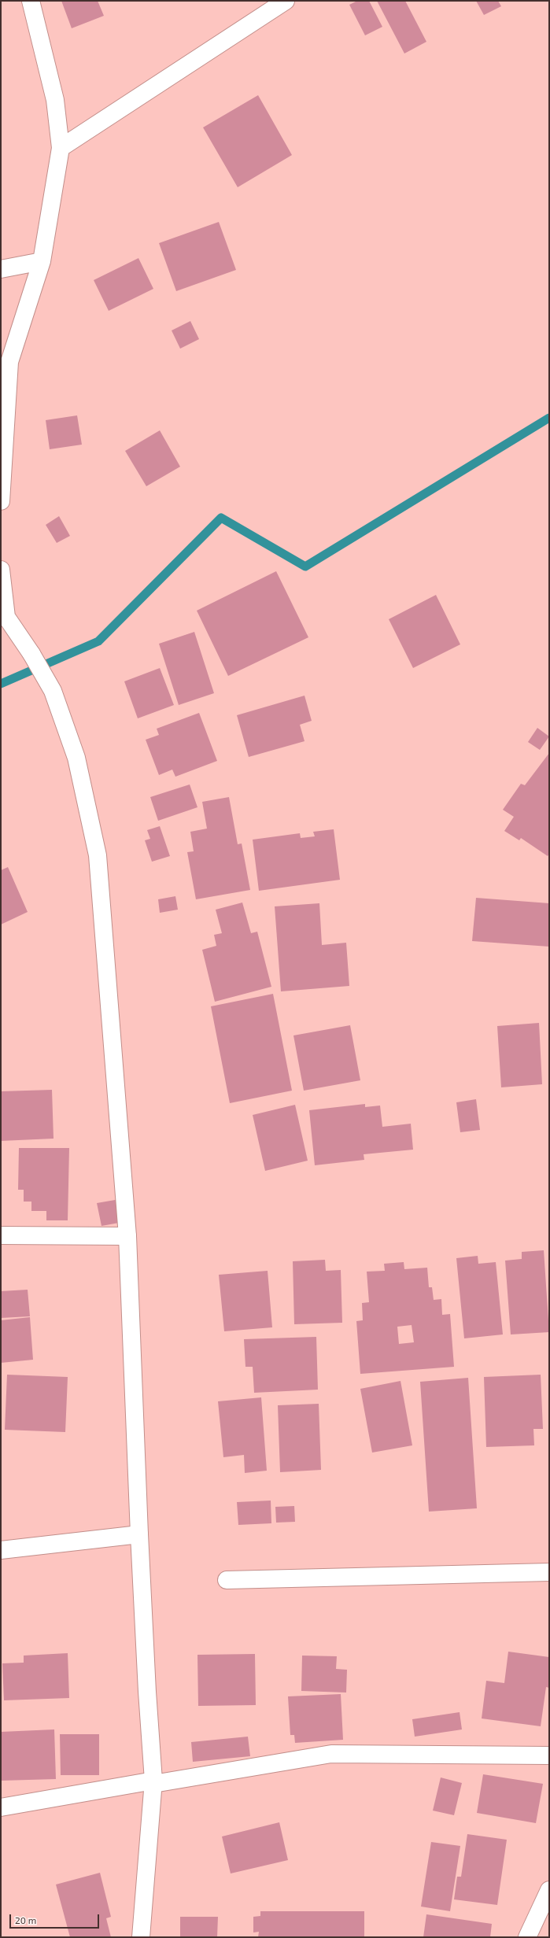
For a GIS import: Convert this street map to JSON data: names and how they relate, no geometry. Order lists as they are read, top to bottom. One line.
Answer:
{"scale_bar":"20 m"}
